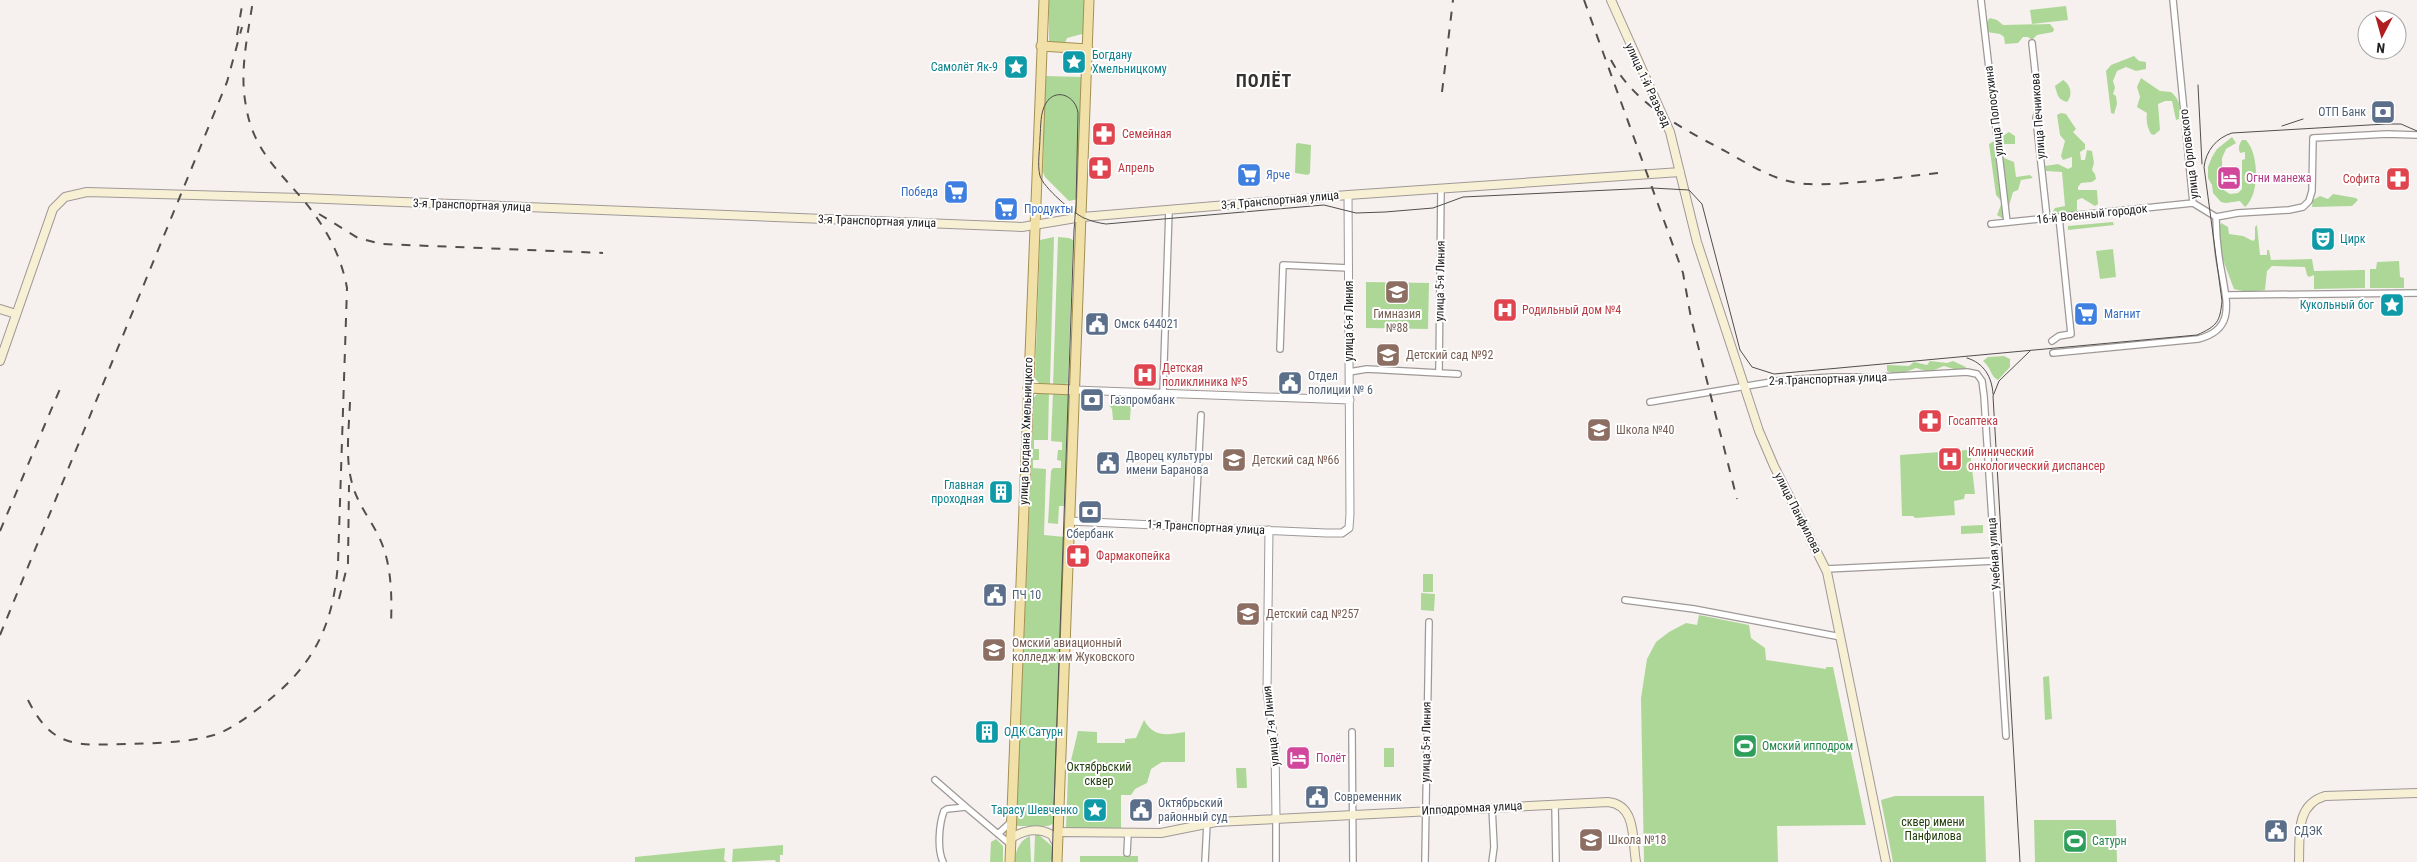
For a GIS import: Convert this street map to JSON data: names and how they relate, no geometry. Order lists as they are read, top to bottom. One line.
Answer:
{"streets":{"main road":["улица 1-й Разъезд","3-я Транспортная улица","улица Богдана Хмельницкого","улица Панфилова","Ипподромная улица"],"street":["улица Полосухина","улица Печникова","улица Орловского","16-й Военный городок","улица 5-я Линия","улица 6-я Линия","2-я Транспортная улица","1-я Транспортная улица","Учебная улица","улица 7-я Линия"]},"crossings":[["улица 1-й Разъезд","3-я Транспортная улица"],["улица 1-й Разъезд","улица Панфилова"],["улица Полосухина","16-й Военный городок"],["улица Печникова","16-й Военный городок"],["улица Орловского","16-й Военный городок"],["3-я Транспортная улица","улица 5-я Линия"],["3-я Транспортная улица","улица 6-я Линия"],["3-я Транспортная улица","улица Богдана Хмельницкого"],["3-я Транспортная улица","улица Панфилова"],["улица 5-я Линия","Ипподромная улица"],["улица 6-я Линия","1-я Транспортная улица"],["2-я Транспортная улица","улица Панфилова"],["2-я Транспортная улица","Учебная улица"],["1-я Транспортная улица","улица 7-я Линия"],["улица 7-я Линия","Ипподромная улица"]],"districts":["ПОЛЁТ"],"parks":["Октябрьский сквер","сквер имени Панфилова"],"places":{"place":["Богдану Хмельницкому","Самолёт Як-9","Кукольный бог","Тарасу Шевченко"],"bank":["ОТП Банк","Газпромбанк","Сбербанк"],"pharmacy":["Семейная","Апрель","Софита","Госаптека","Фармакопейка"],"supermarket":["Ярче","Победа","Продукты","Магнит"],"hotel":["Огни манежа","Полёт"],"theatre":["Цирк"],"school or university":["Гимназия №88","Детский сад №92","Школа №40","Детский сад №66","Детский сад №257","Омский авиационный колледж им Жуковского","Школа №18"],"hospital":["Родильный дом №4","Детская поликлиника №5","Клинический онкологический диспансер"],"public building":["Омск 644021","Отдел полиции № 6","Дворец культуры имени Баранова","ПЧ 10","Современник","Октябрьский районный суд","СДЭК"],"building":["Главная проходная","ОДК Сатурн"],"sports":["Омский ипподром","Сатурн"]},"north":"bottom"}
